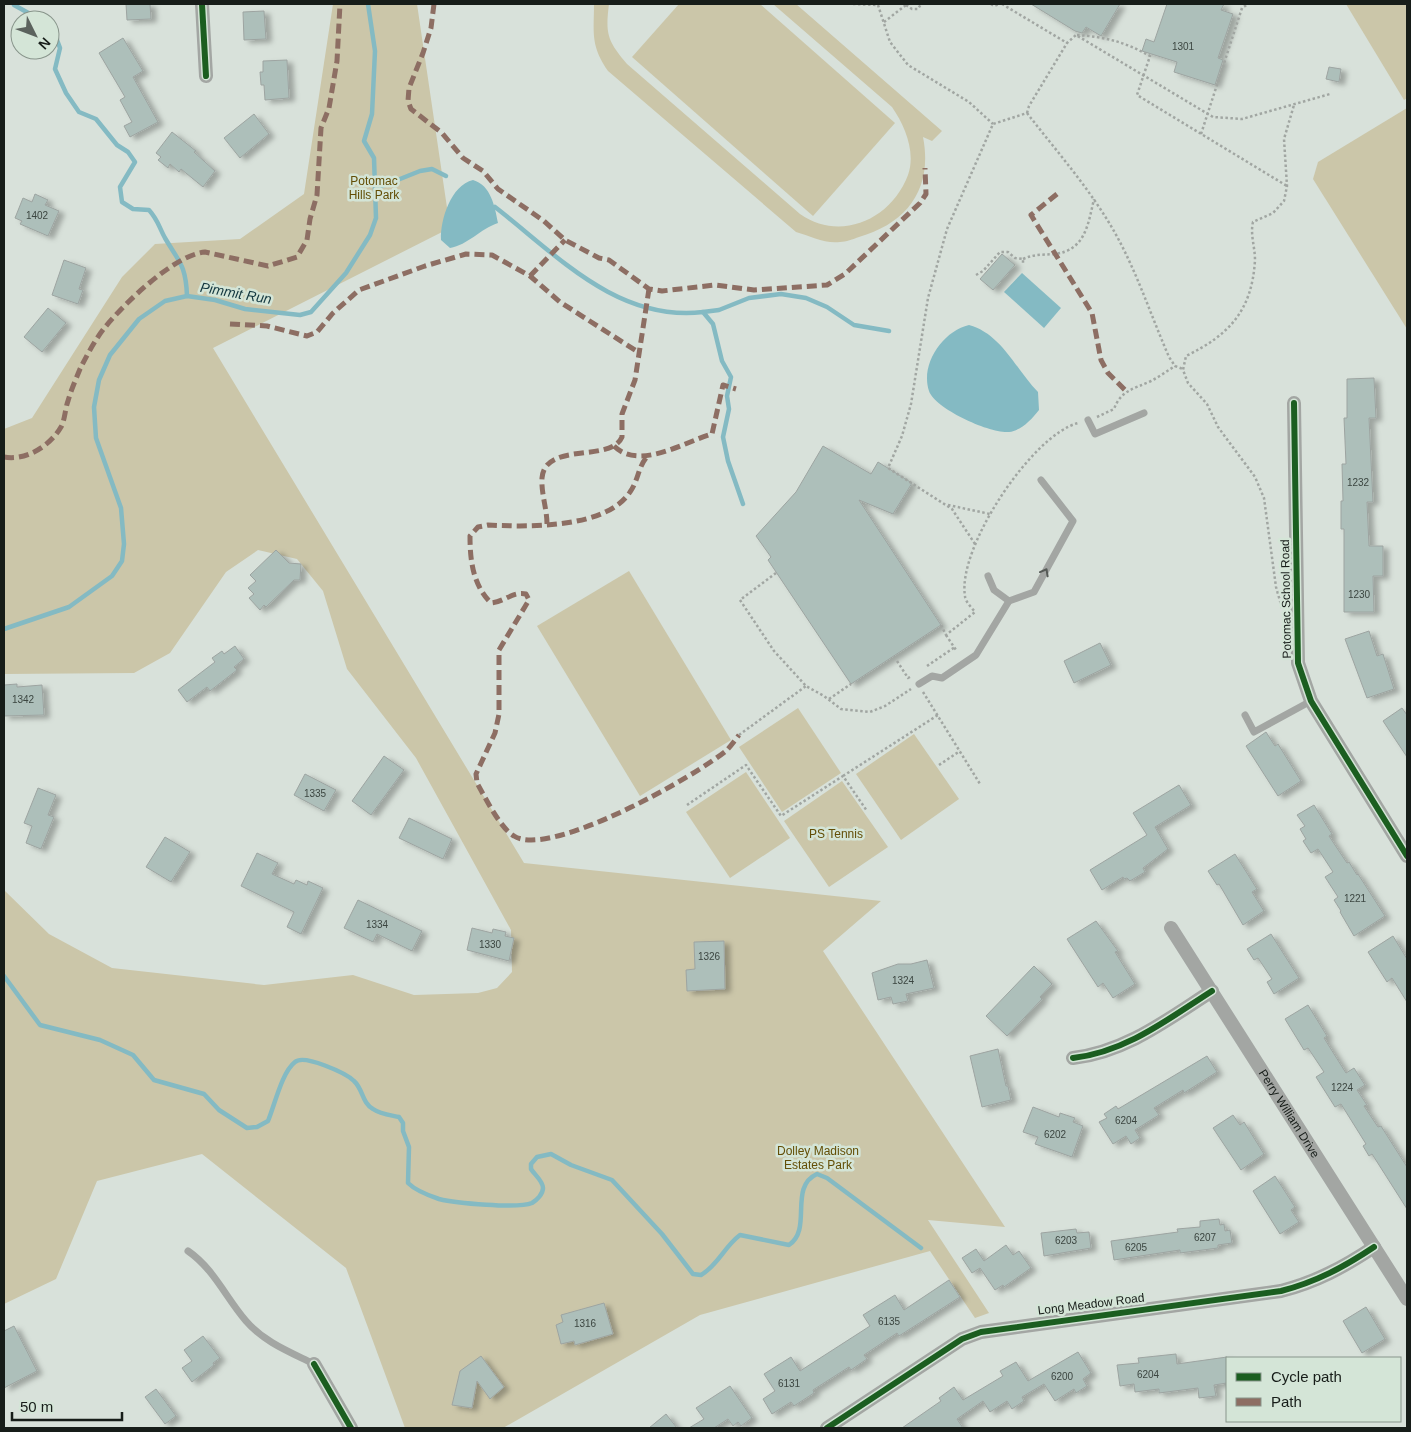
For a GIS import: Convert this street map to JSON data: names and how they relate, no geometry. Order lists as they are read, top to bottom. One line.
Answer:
{"streets":{"street":["Potomac School Road","Perry William Drive","Long Meadow Road"]},"crossings":[["Perry William Drive","Long Meadow Road"]],"water":["Pimmit Run"],"parks":["Potomac Hills Park","PS Tennis","Dolley Madison Estates Park"],"house_numbers":["1301","1402","1232","1230","1342","1335","1221","1334","1330","1326","1324","1224","6204","6202","6207","6203","6205","6135","1316","6204","6200","6131"],"legend":["Cycle path","Path"],"scale_bar":"50 m","north":"bottom right"}
